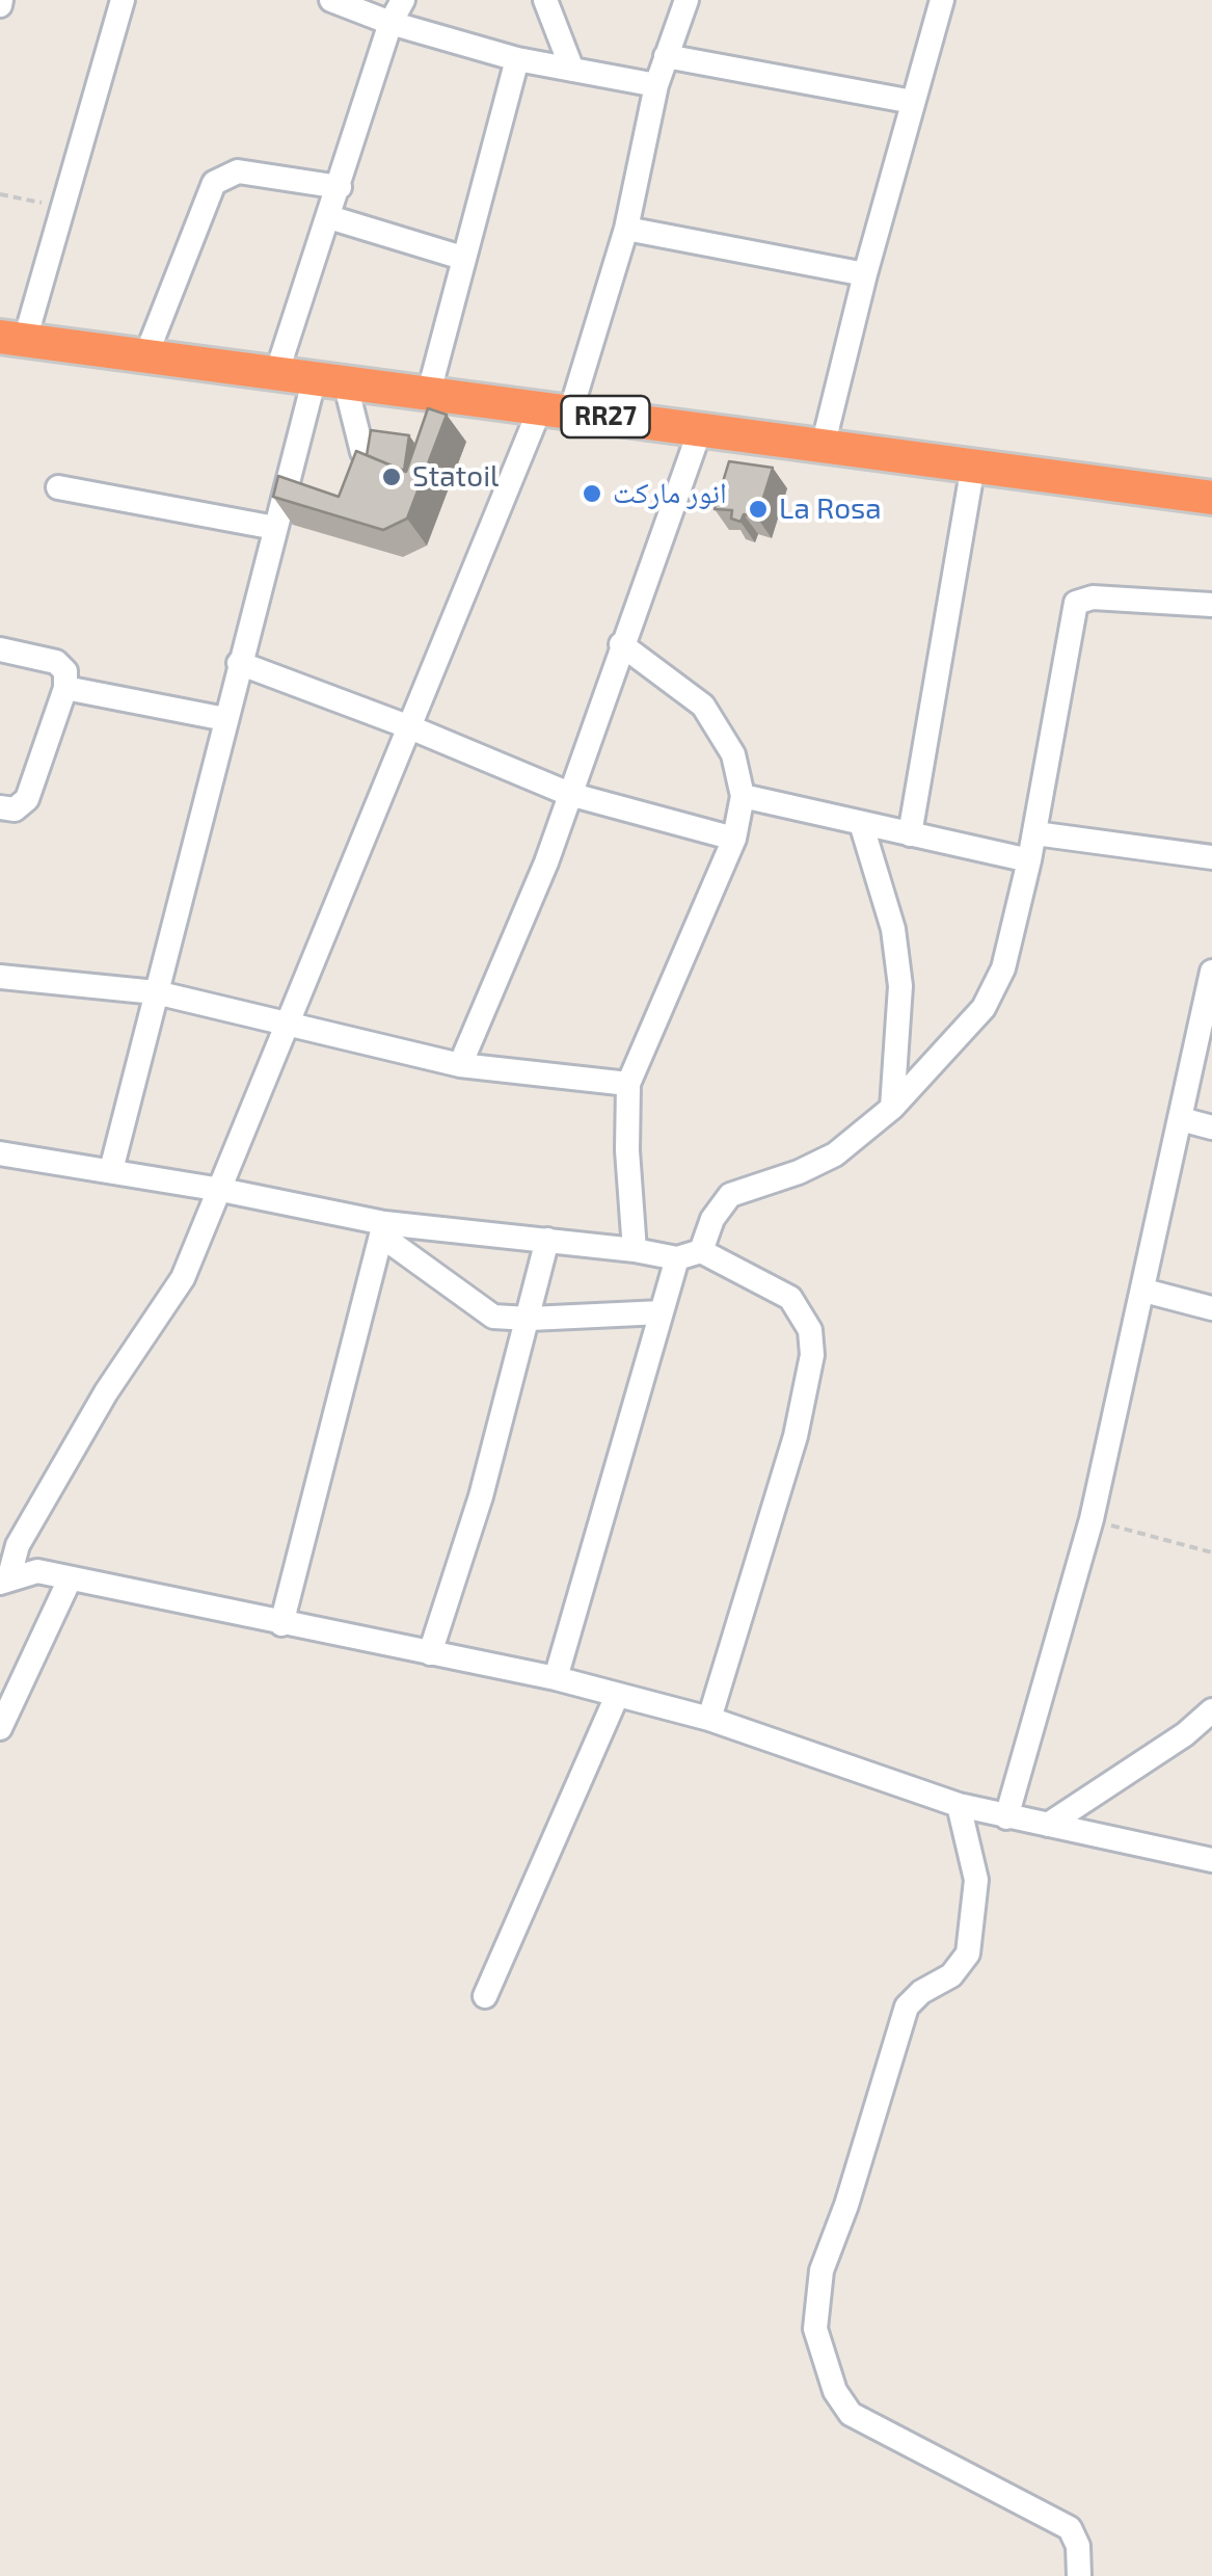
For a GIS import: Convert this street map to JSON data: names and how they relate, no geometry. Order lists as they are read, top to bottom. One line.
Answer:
{"streets":{"highway":["RR27"]},"places":["Statoil","انور ماركت","La Rosa"]}
